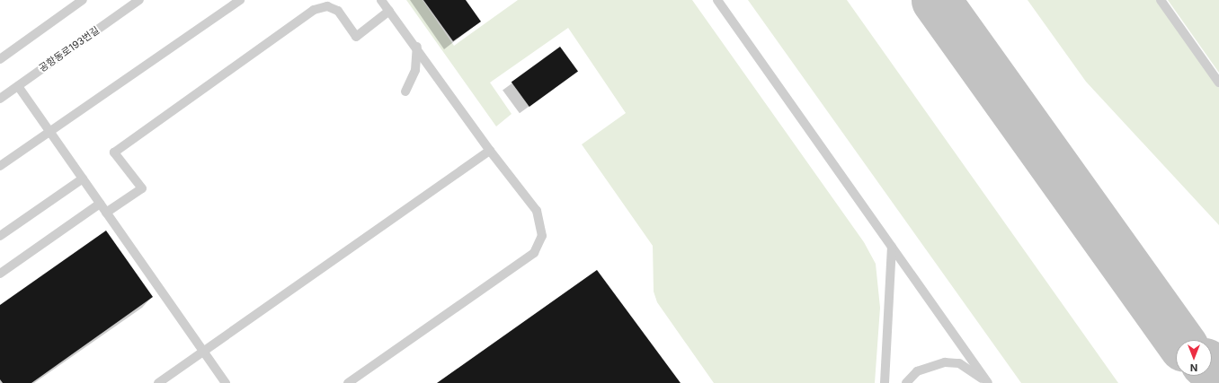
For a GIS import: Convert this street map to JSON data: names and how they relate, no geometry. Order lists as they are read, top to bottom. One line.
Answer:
{"streets":{"lane":["공항동로193번길"]},"north":"bottom"}
